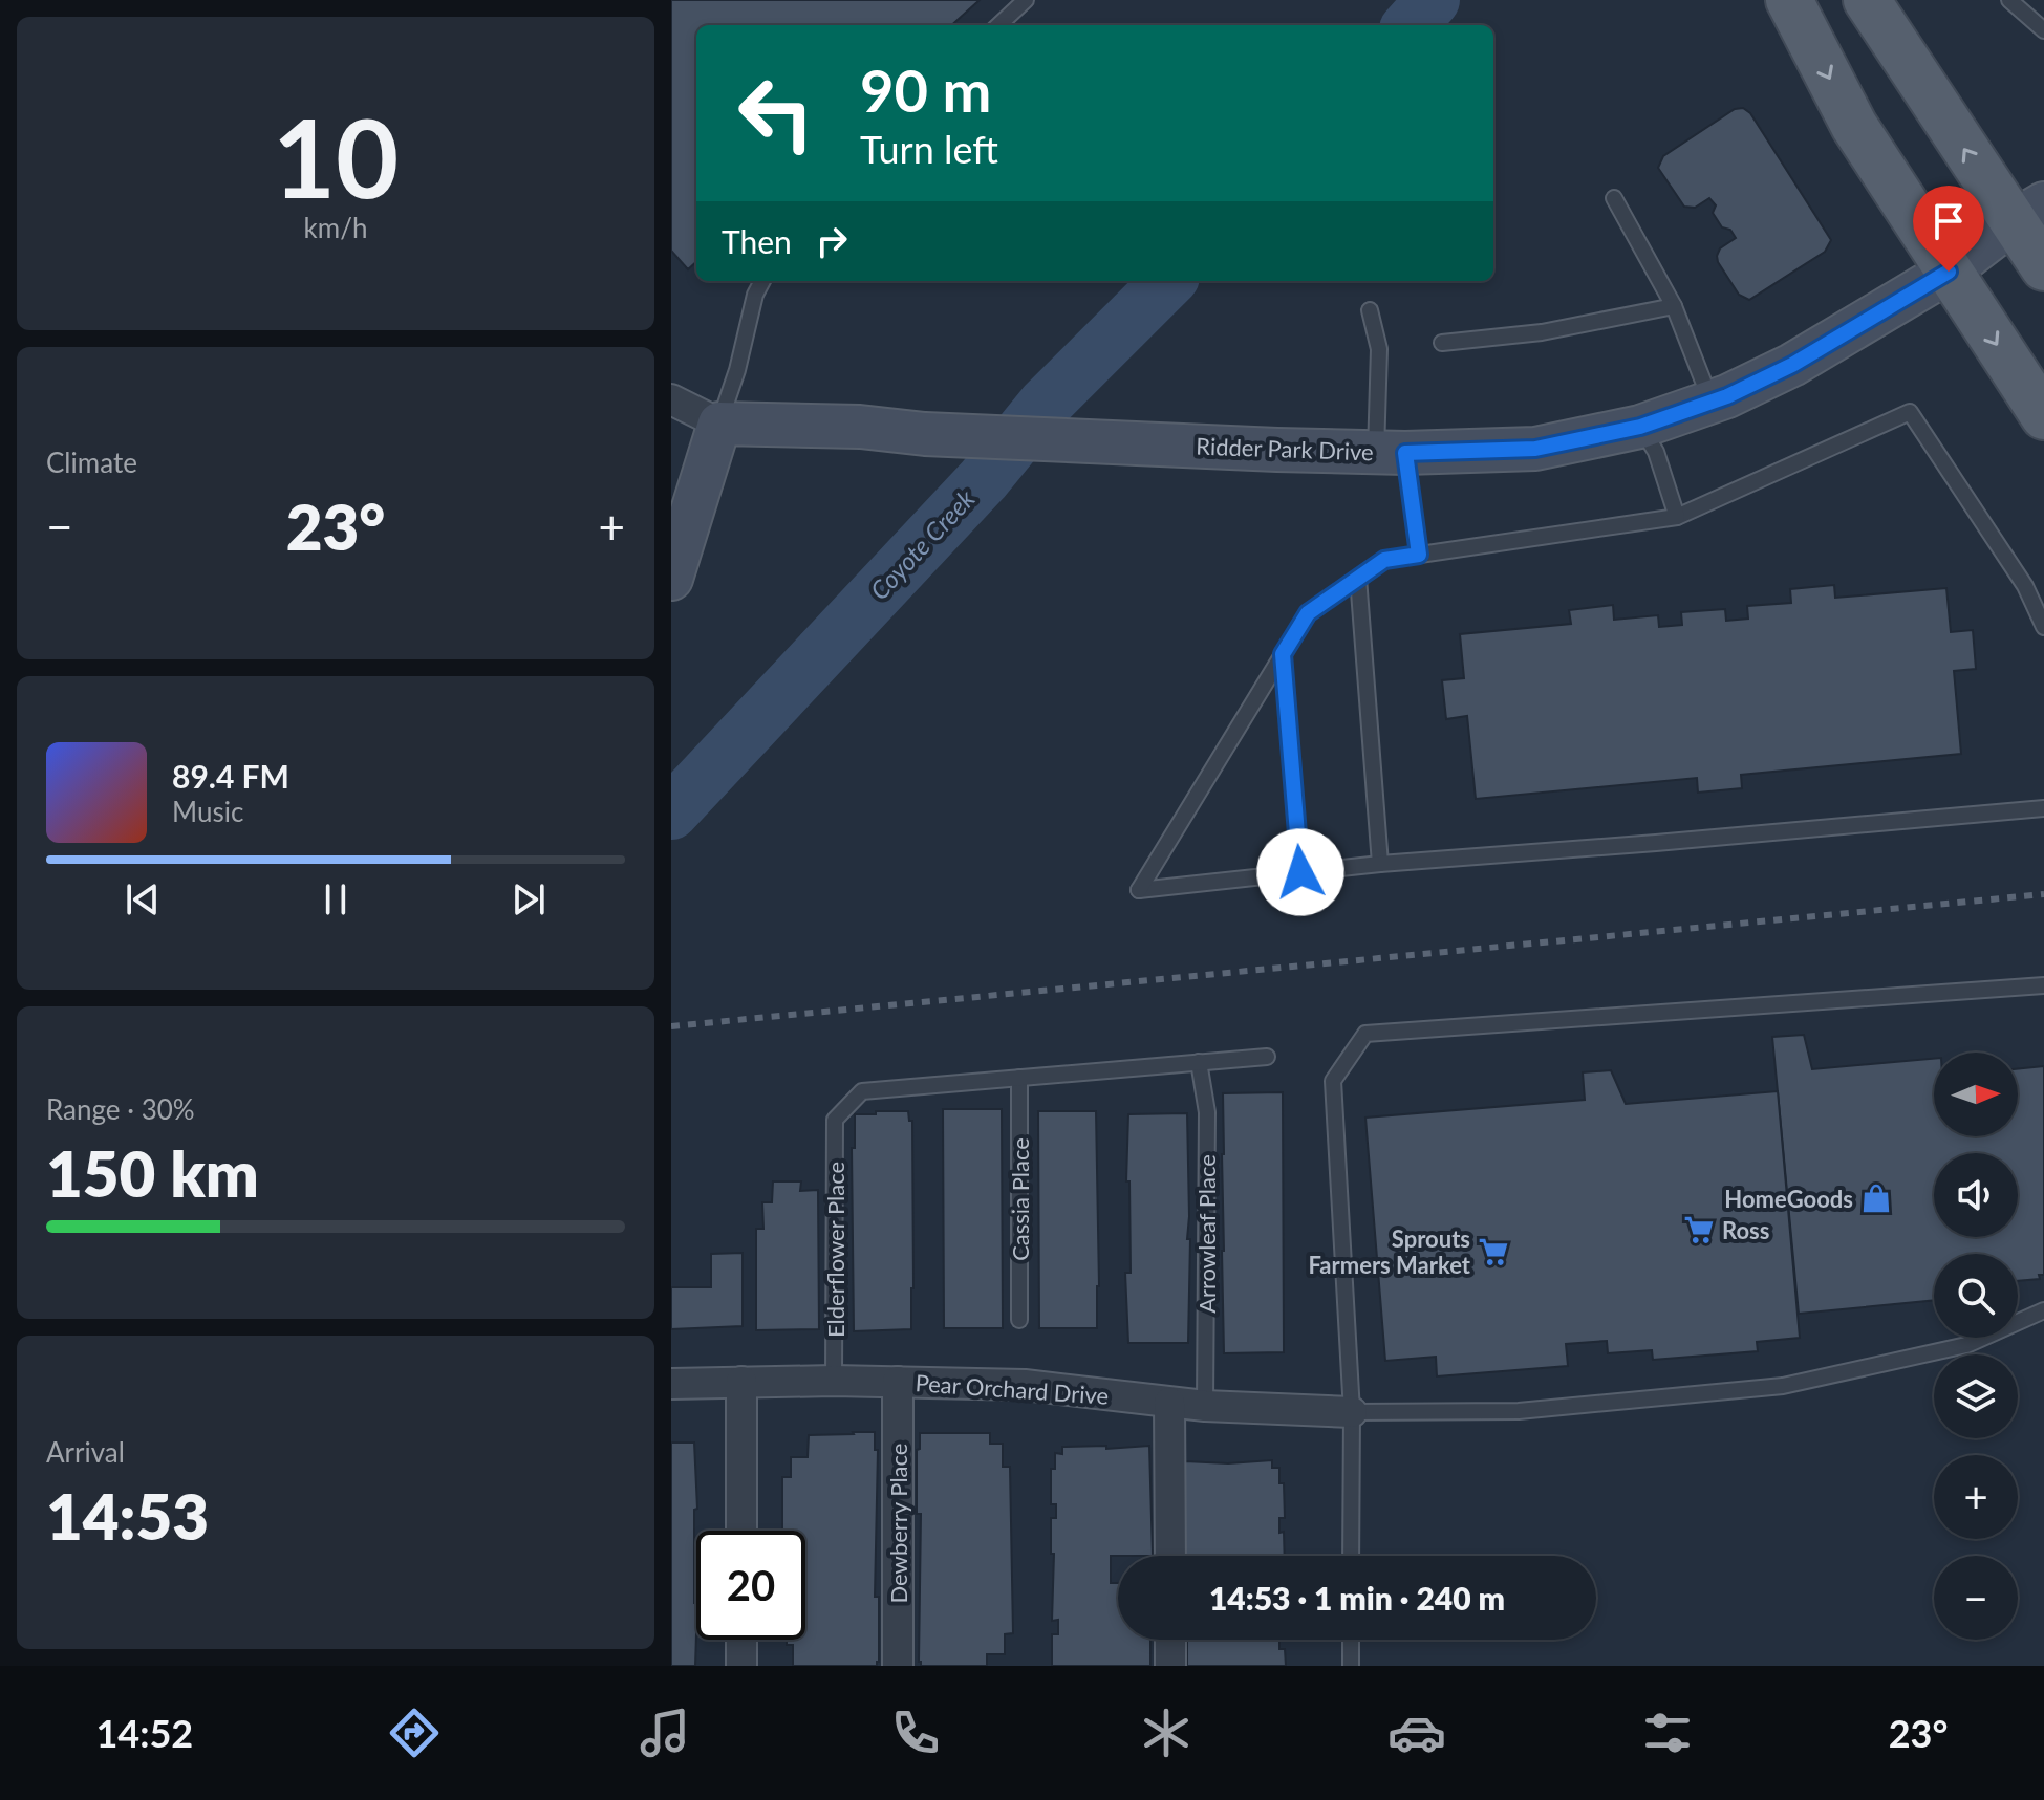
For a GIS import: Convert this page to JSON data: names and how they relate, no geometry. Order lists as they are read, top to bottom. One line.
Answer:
{"streets":{"street":["Ridder Park Drive","Pear Orchard Drive","Dewberry Place"],"lane":["Cassia Place","Arrowleaf Place","Elderflower Place"]},"crossings":[["Cassia Place","Elderflower Place"],["Arrowleaf Place","Pear Orchard Drive"],["Elderflower Place","Pear Orchard Drive"],["Pear Orchard Drive","Dewberry Place"]],"water":["Coyote Creek"],"places":{"shop":["HomeGoods"],"supermarket":["Ross","Sprouts Farmers Market"]},"north":"right","page":{"tile":[["10","km/h"],"Climate",["Range · 30%","150 km"],["Arrival","14:53"]],"turn":["90 m","Turn left"],"then":"Then","heat":["−","23°","+"],"song":["89.4 FM","Music"],"map_buttons":["+","−"],"limit":"20","trip":"14:53 · 1 min · 240 m","tabs":["14:52","23°"]}}
